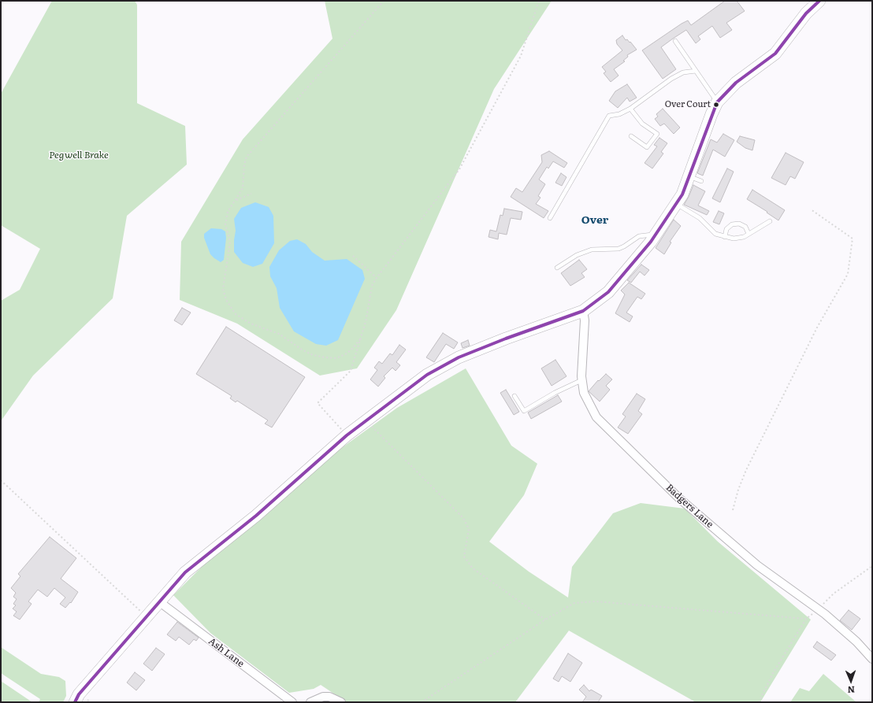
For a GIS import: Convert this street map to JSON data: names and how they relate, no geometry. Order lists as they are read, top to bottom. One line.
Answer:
{"streets":{"street":["Badgers Lane","Ash Lane"]},"districts":["Over"],"parks":["Pegwell Brake"],"places":["Over Court"],"north":"bottom"}
